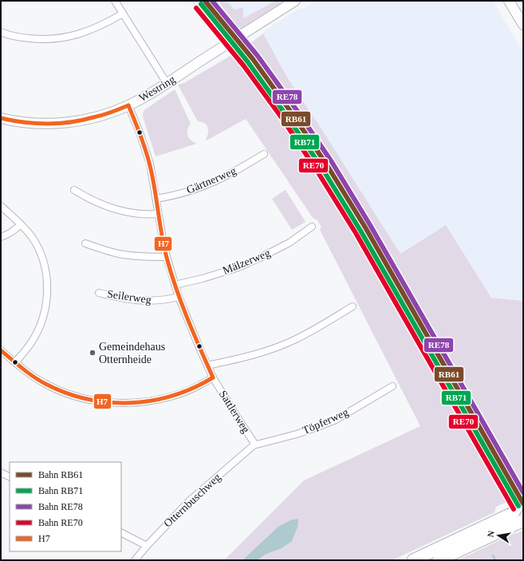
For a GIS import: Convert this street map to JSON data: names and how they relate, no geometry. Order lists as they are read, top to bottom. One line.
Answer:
{"streets":{"street":["Westring","Gärtnerweg","Mälzerweg","Seilerweg","Sattlerweg","Töpferweg","Otternbuschweg"]},"crossings":[["Westring","Sattlerweg"],["Gärtnerweg","Sattlerweg"],["Mälzerweg","Sattlerweg"],["Seilerweg","Sattlerweg"],["Sattlerweg","Töpferweg"],["Sattlerweg","Otternbuschweg"],["Töpferweg","Otternbuschweg"]],"places":["Gemeindehaus Otternheide"],"lines":["rail line RB61","rail line RE78","rail line RB71","rail line RE70","transit line H7"],"legend":["Bahn RB61","Bahn RB71","Bahn RE78","Bahn RE70","H7"],"north":"left"}
